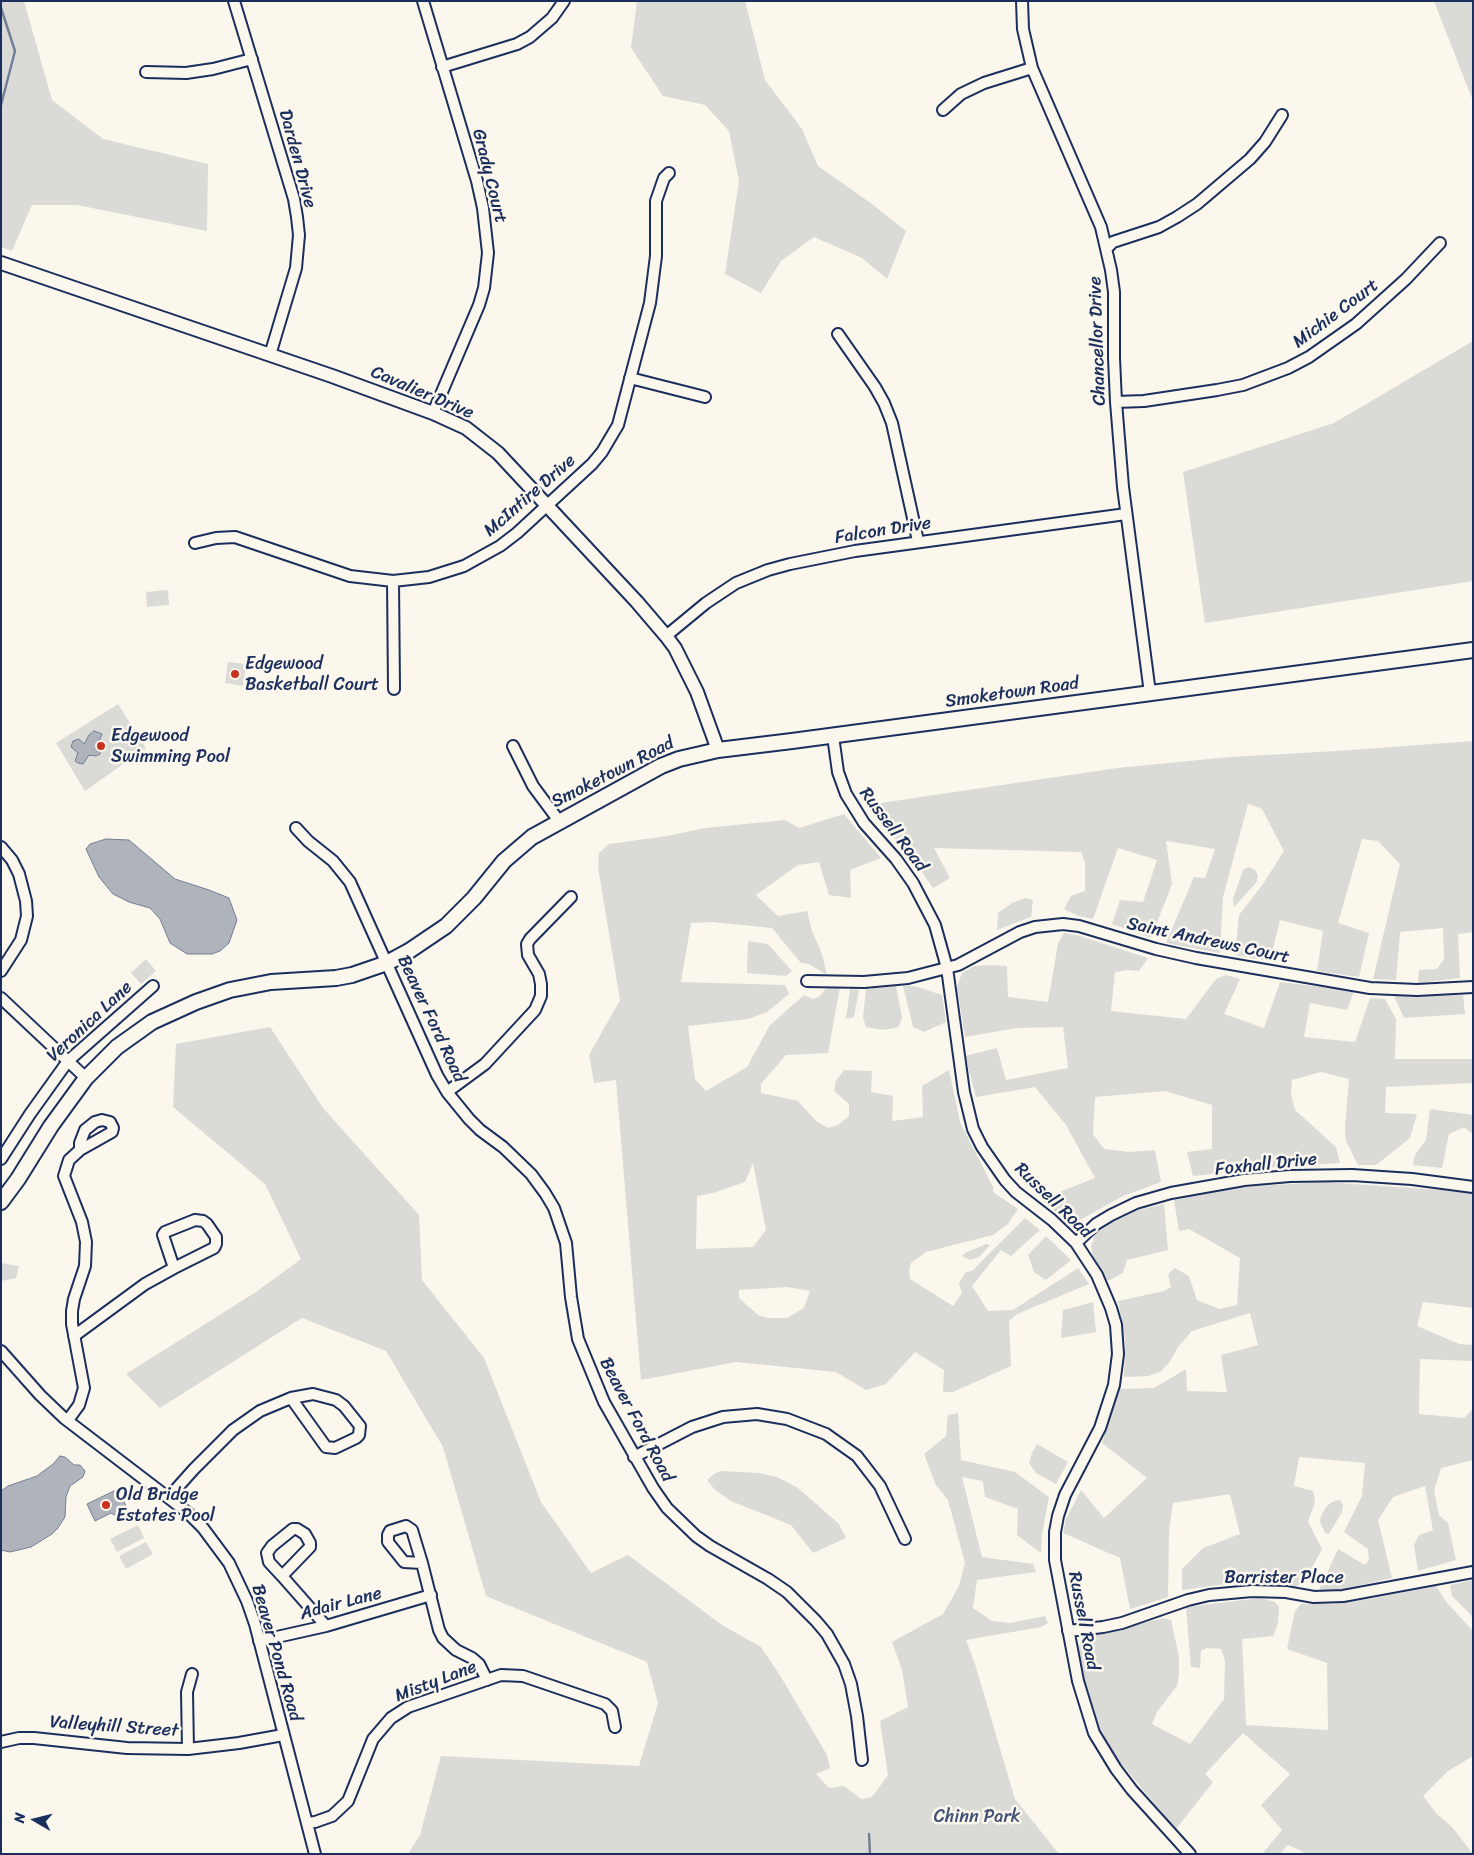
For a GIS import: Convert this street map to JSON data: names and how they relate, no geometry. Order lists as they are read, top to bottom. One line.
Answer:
{"streets":{"main road":["Smoketown Road"],"street":["Darden Drive","Grady Court","Michie Court","Chancellor Drive","Cavalier Drive","McIntire Drive","Falcon Drive","Russell Road","Saint Andrews Court","Beaver Ford Road","Veronica Lane","Foxhall Drive","Barrister Place","Adair Lane","Beaver Pond Road","Misty Lane","Valleyhill Street"]},"crossings":[["Darden Drive","Cavalier Drive"],["Grady Court","Cavalier Drive"],["Michie Court","Chancellor Drive"],["Chancellor Drive","Falcon Drive"],["Chancellor Drive","Smoketown Road"],["Cavalier Drive","McIntire Drive"],["Cavalier Drive","Falcon Drive"],["Cavalier Drive","Smoketown Road"],["Smoketown Road","Russell Road"],["Smoketown Road","Beaver Ford Road"],["Russell Road","Saint Andrews Court"],["Russell Road","Foxhall Drive"],["Russell Road","Barrister Place"],["Adair Lane","Beaver Pond Road"],["Beaver Pond Road","Misty Lane"],["Beaver Pond Road","Valleyhill Street"]],"parks":["Chinn Park"],"places":["Edgewood Basketball Court","Edgewood Swimming Pool","Old Bridge Estates Pool"],"north":"left"}
